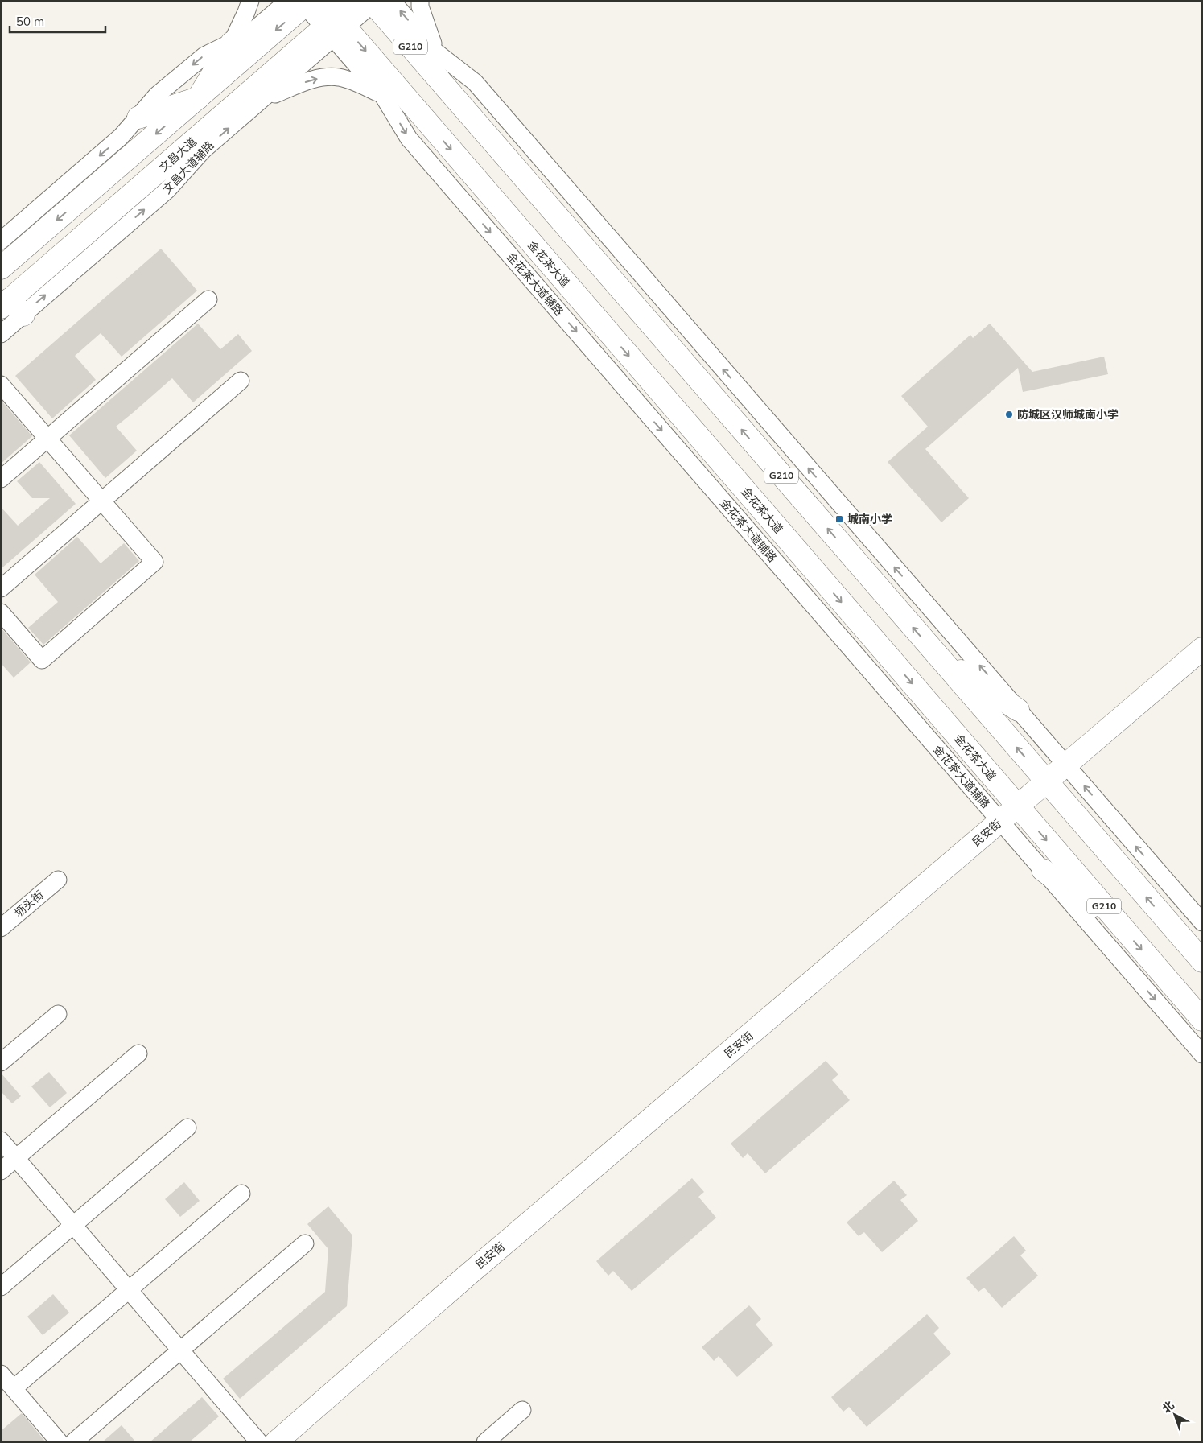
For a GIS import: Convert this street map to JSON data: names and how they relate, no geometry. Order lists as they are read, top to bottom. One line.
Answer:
{"streets":{"main road":["G210","文昌大道","金花茶大道","民安街"],"street":["文昌大道辅路","金花茶大道辅路","坜头街"]},"crossings":[["G210","文昌大道"],["G210","民安街"],["文昌大道","文昌大道辅路"],["文昌大道","金花茶大道"],["文昌大道","金花茶大道辅路"],["文昌大道辅路","金花茶大道"],["文昌大道辅路","金花茶大道辅路"],["金花茶大道","金花茶大道辅路"],["金花茶大道","民安街"],["金花茶大道辅路","民安街"]],"places":{"other":["防城区汉师城南小学"],"transit":["城南小学"]},"scale_bar":"50 m","north":"top left"}
